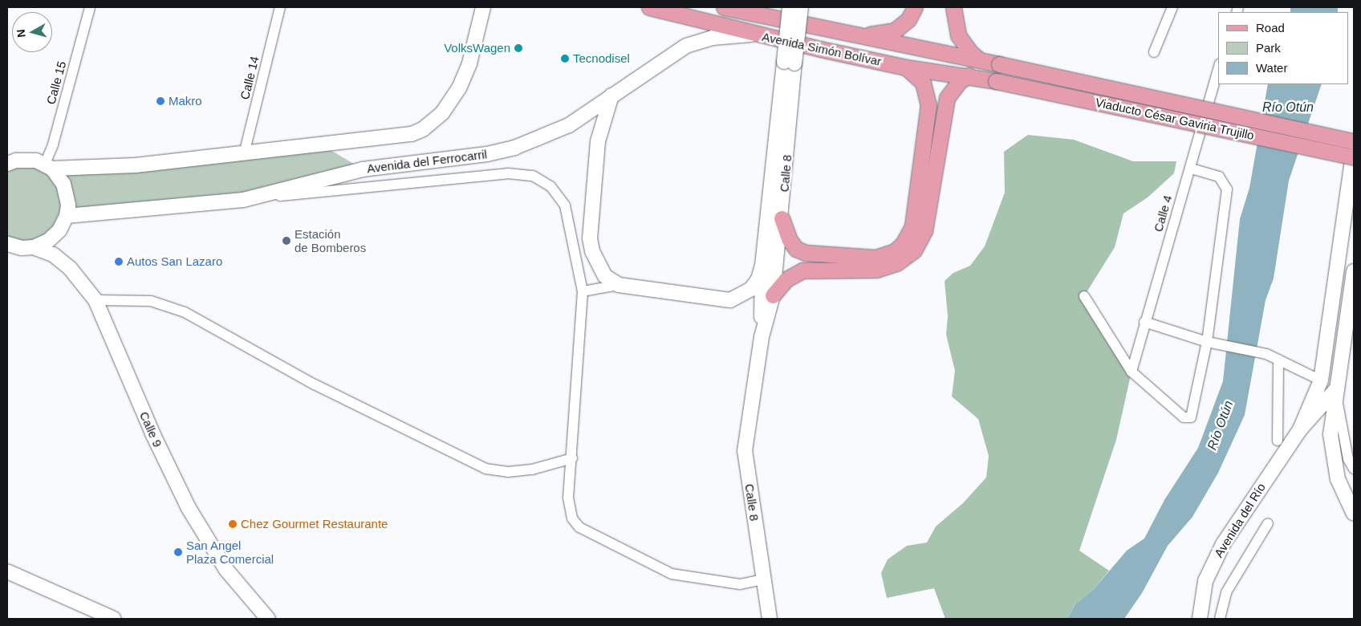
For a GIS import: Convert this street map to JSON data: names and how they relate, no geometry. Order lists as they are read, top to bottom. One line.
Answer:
{"streets":{"main road":["Avenida Simón Bolívar","Viaducto César Gaviria Trujillo","Avenida del Ferrocarril","Calle 8","Calle 9","Avenida del Río"],"street":["Calle 14","Calle 15","Calle 4"]},"crossings":[["Avenida Simón Bolívar","Viaducto César Gaviria Trujillo"],["Avenida Simón Bolívar","Avenida del Ferrocarril"]],"water":["Río Otún"],"places":["VolksWagen","Tecnodisel","Makro","Estación de Bomberos","Autos San Lazaro","Chez Gourmet Restaurante","San Angel Plaza Comercial"],"legend":["Road","Park","Water"],"north":"left"}
